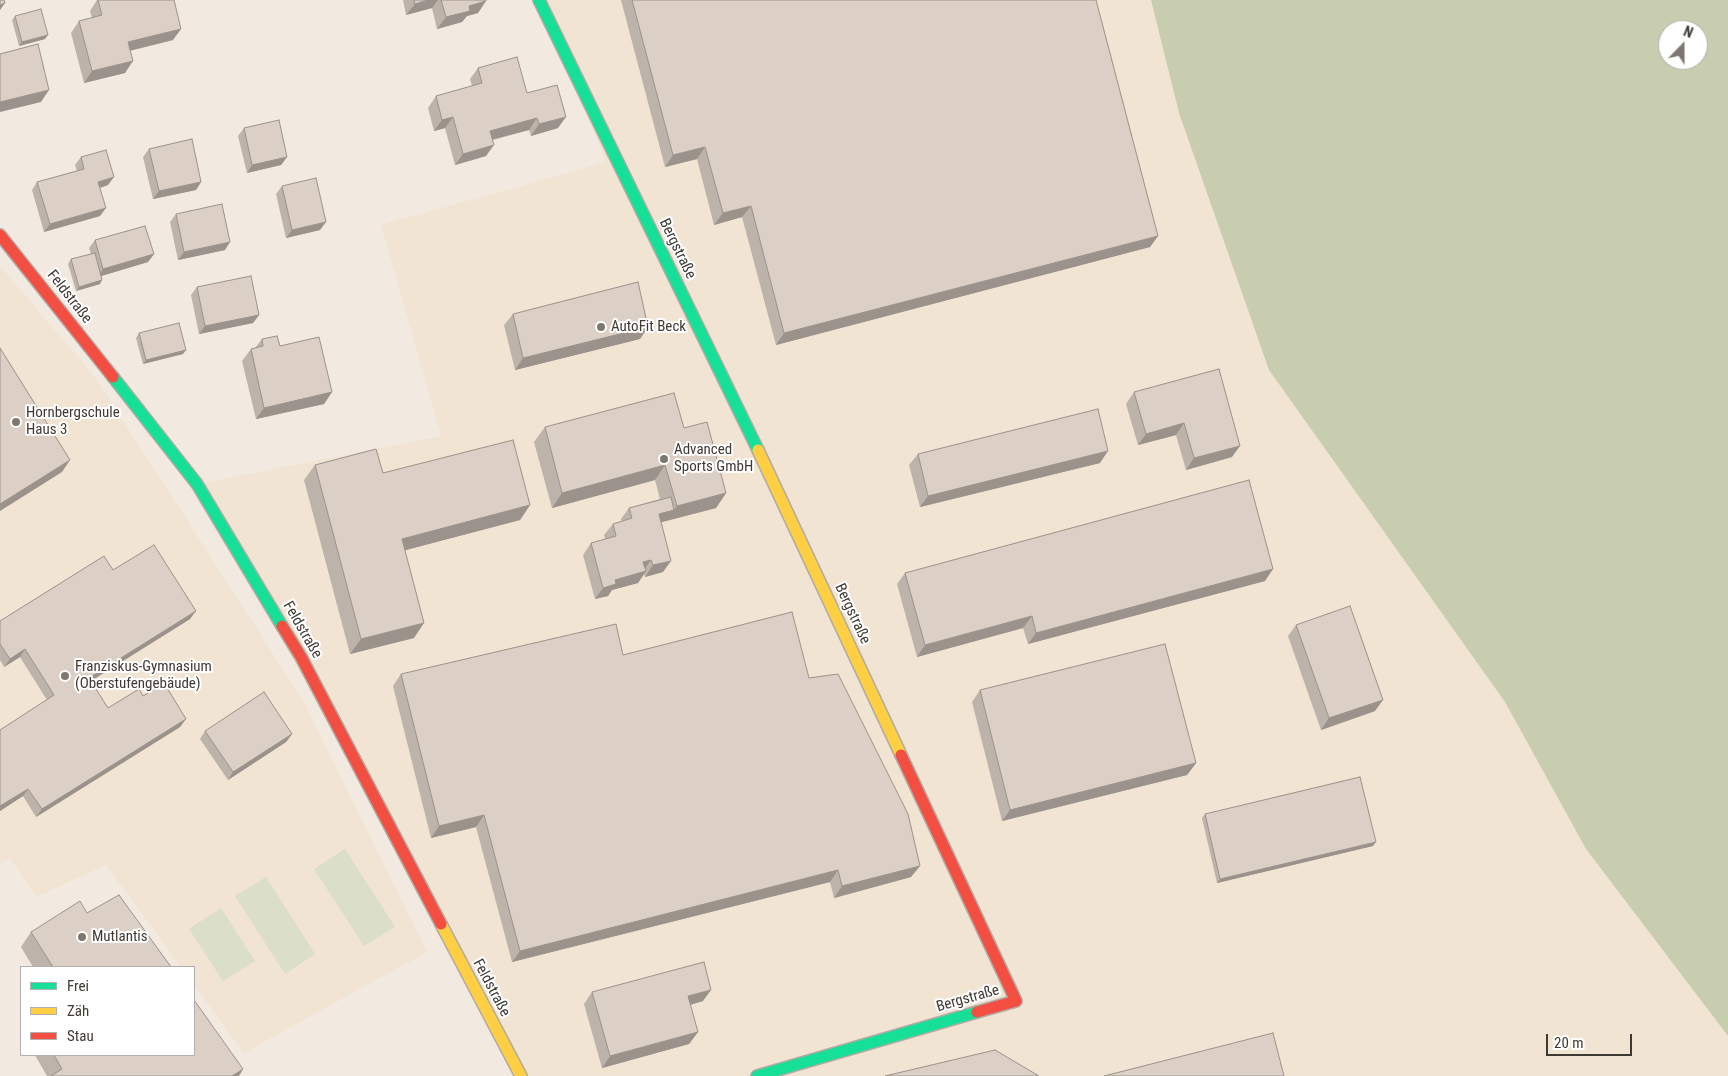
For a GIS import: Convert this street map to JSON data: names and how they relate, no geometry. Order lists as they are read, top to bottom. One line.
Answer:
{"streets":{"street":["Bergstraße","Feldstraße"]},"places":["AutoFit Beck","Hornbergschule Haus 3","Advanced Sports GmbH","Franziskus-Gymnasium (Oberstufengebäude)","Mutlantis"],"legend":["Frei","Zäh","Stau"],"scale_bar":"20 m","north":"top"}
